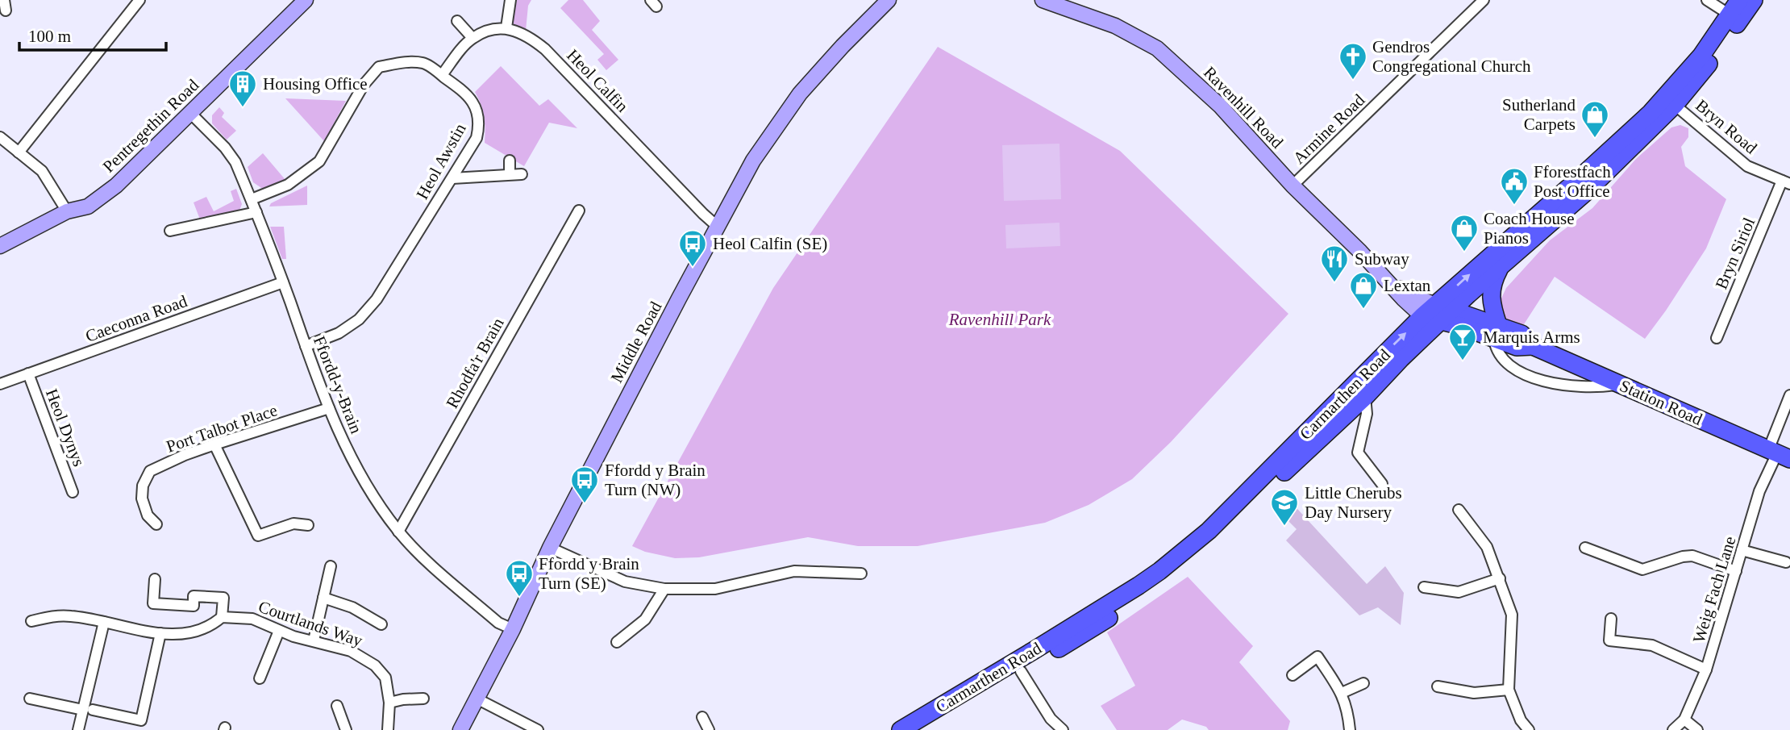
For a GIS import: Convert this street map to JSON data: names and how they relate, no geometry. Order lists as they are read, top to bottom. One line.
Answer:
{"streets":{"main road":["Carmarthen Road","Station Road"],"street":["Heol Calfin","Ravenhill Road","Pentregethin Road","Bryn Road","Armine Road","Heol Awstin","Bryn Siriol","Caeconna Road","Middle Road","Rhodfa'r Brain","Ffordd-y-Brain","Heol Dynys","Port Talbot Place","Weig Fach Lane","Courtlands Way"]},"crossings":[["Heol Calfin","Middle Road"],["Ravenhill Road","Armine Road"],["Ravenhill Road","Carmarthen Road"],["Ravenhill Road","Station Road"],["Pentregethin Road","Ffordd-y-Brain"],["Bryn Road","Bryn Siriol"],["Bryn Road","Carmarthen Road"],["Heol Awstin","Ffordd-y-Brain"],["Caeconna Road","Ffordd-y-Brain"],["Caeconna Road","Heol Dynys"],["Middle Road","Ffordd-y-Brain"],["Rhodfa'r Brain","Ffordd-y-Brain"],["Ffordd-y-Brain","Port Talbot Place"],["Carmarthen Road","Station Road"],["Station Road","Weig Fach Lane"]],"parks":["Ravenhill Park"],"places":{"church":["Gendros Congregational Church"],"building":["Housing Office"],"shop":["Sutherland Carpets","Coach House Pianos","Lextan"],"public building":["Fforestfach Post Office"],"bus stop":["Heol Calfin (SE)","Ffordd y Brain Turn (NW)","Ffordd y Brain Turn (SE)"],"restaurant":["Subway"],"bar":["Marquis Arms"],"school or university":["Little Cherubs Day Nursery"]},"scale_bar":"100 m"}
